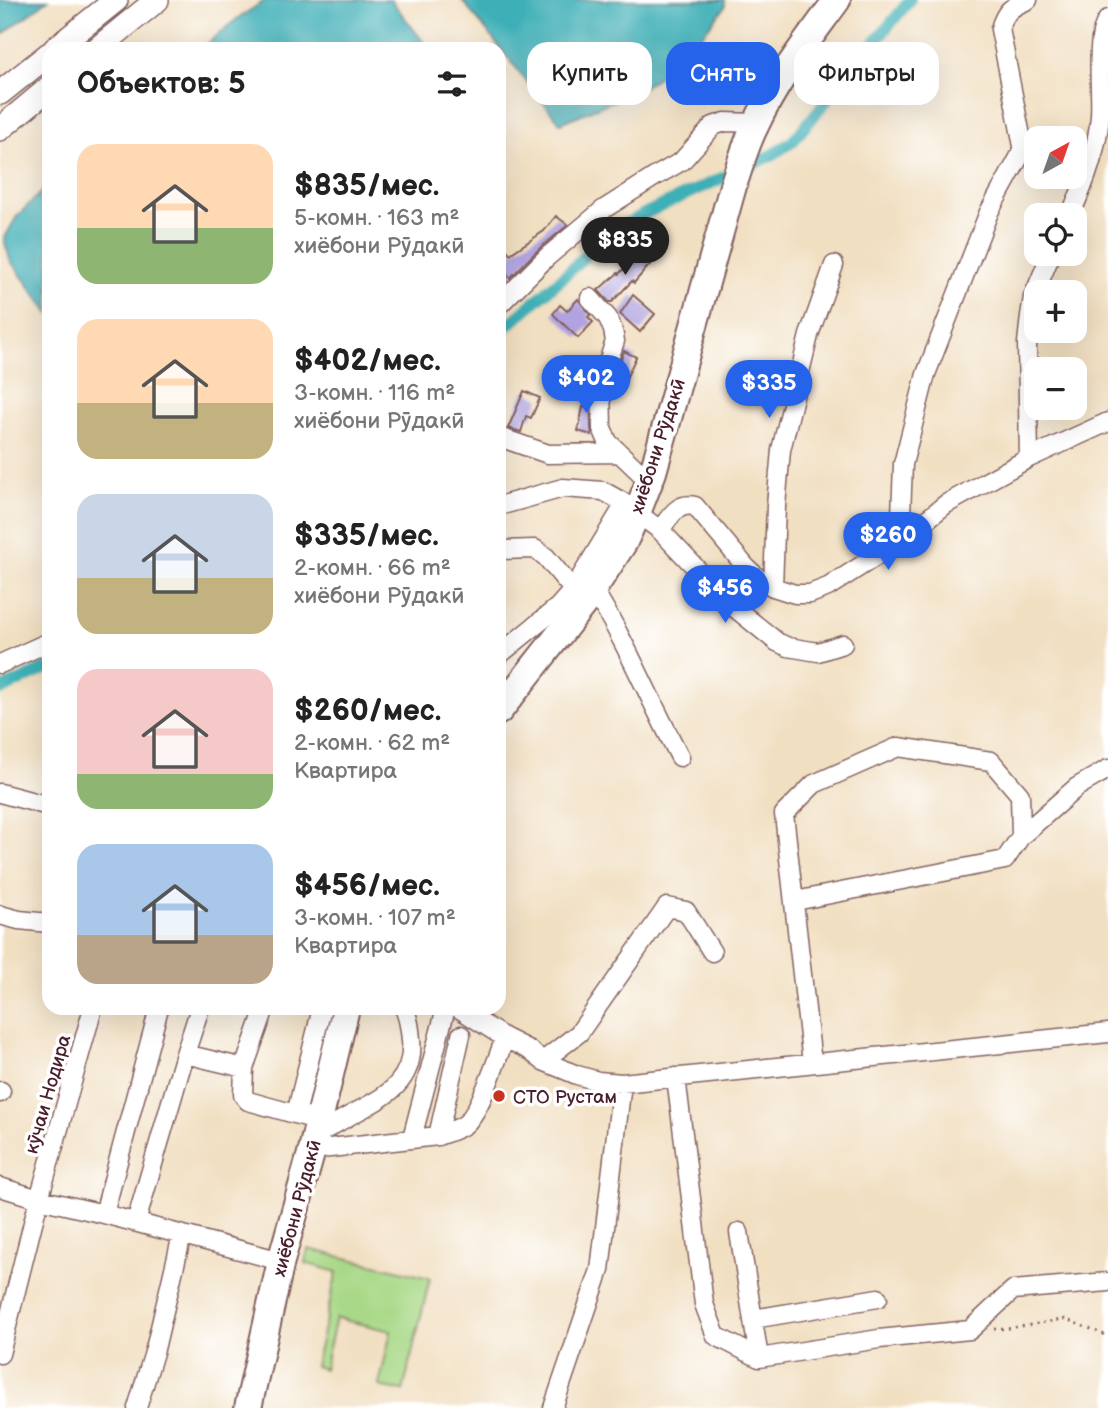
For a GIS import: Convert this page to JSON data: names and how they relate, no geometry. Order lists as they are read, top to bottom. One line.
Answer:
{"streets":{"highway":["хиёбони Рӯдакӣ"],"street":["кӯчаи Нодира"]},"places":["СТО Рустам"],"north":"top right","page":{"chip":["Купить","Снять","Фильтры"],"heading":"Объектов: 5","map_buttons":["+","−"],"list":[{"name":"$835/мес.","note":"5-комн. · 163 m² · хиёбони Рӯдакӣ"},{"name":"$402/мес.","note":"3-комн. · 116 m² · хиёбони Рӯдакӣ"},{"name":"$335/мес.","note":"2-комн. · 66 m² · хиёбони Рӯдакӣ"},{"name":"$260/мес.","note":"2-комн. · 62 m² · Квартира"},{"name":"$456/мес.","note":"3-комн. · 107 m² · Квартира"}],"price":["$835","$402","$335","$260","$456"]}}
